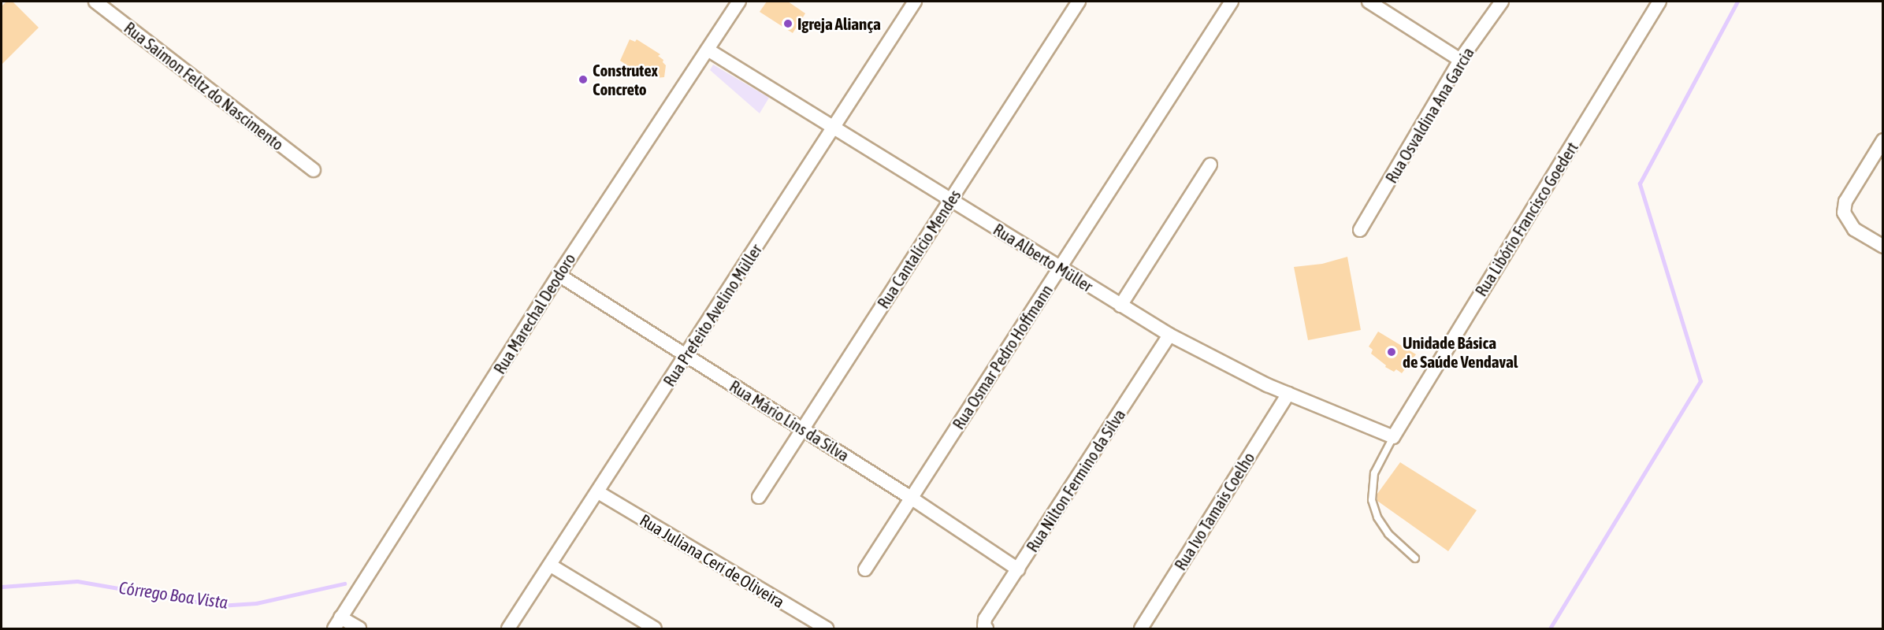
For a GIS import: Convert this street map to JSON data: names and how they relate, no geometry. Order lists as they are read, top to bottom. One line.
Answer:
{"streets":{"street":["Rua Saimon Feltz do Nascimento","Rua Osvaldina Ana Garcia","Rua Libório Francisco Goedert","Rua Cantalício Mendes","Rua Alberto Müller","Rua Marechal Deodoro","Rua Prefeito Avelino Müller","Rua Osmar Pedro Hoffmann","Rua Mário Lins da Silva","Rua Nilton Fermino da Silva","Rua Ivo Tamais Coelho","Rua Juliana Ceri de Oliveira"]},"crossings":[["Rua Libório Francisco Goedert","Rua Alberto Müller"],["Rua Cantalício Mendes","Rua Alberto Müller"],["Rua Cantalício Mendes","Rua Mário Lins da Silva"],["Rua Alberto Müller","Rua Marechal Deodoro"],["Rua Alberto Müller","Rua Prefeito Avelino Müller"],["Rua Alberto Müller","Rua Osmar Pedro Hoffmann"],["Rua Alberto Müller","Rua Nilton Fermino da Silva"],["Rua Alberto Müller","Rua Ivo Tamais Coelho"],["Rua Marechal Deodoro","Rua Mário Lins da Silva"],["Rua Prefeito Avelino Müller","Rua Mário Lins da Silva"],["Rua Prefeito Avelino Müller","Rua Juliana Ceri de Oliveira"],["Rua Osmar Pedro Hoffmann","Rua Mário Lins da Silva"],["Rua Mário Lins da Silva","Rua Nilton Fermino da Silva"]],"water":["Córrego Boa Vista"],"places":["Igreja Aliança","Construtex Concreto","Unidade Básica de Saúde Vendaval"]}
